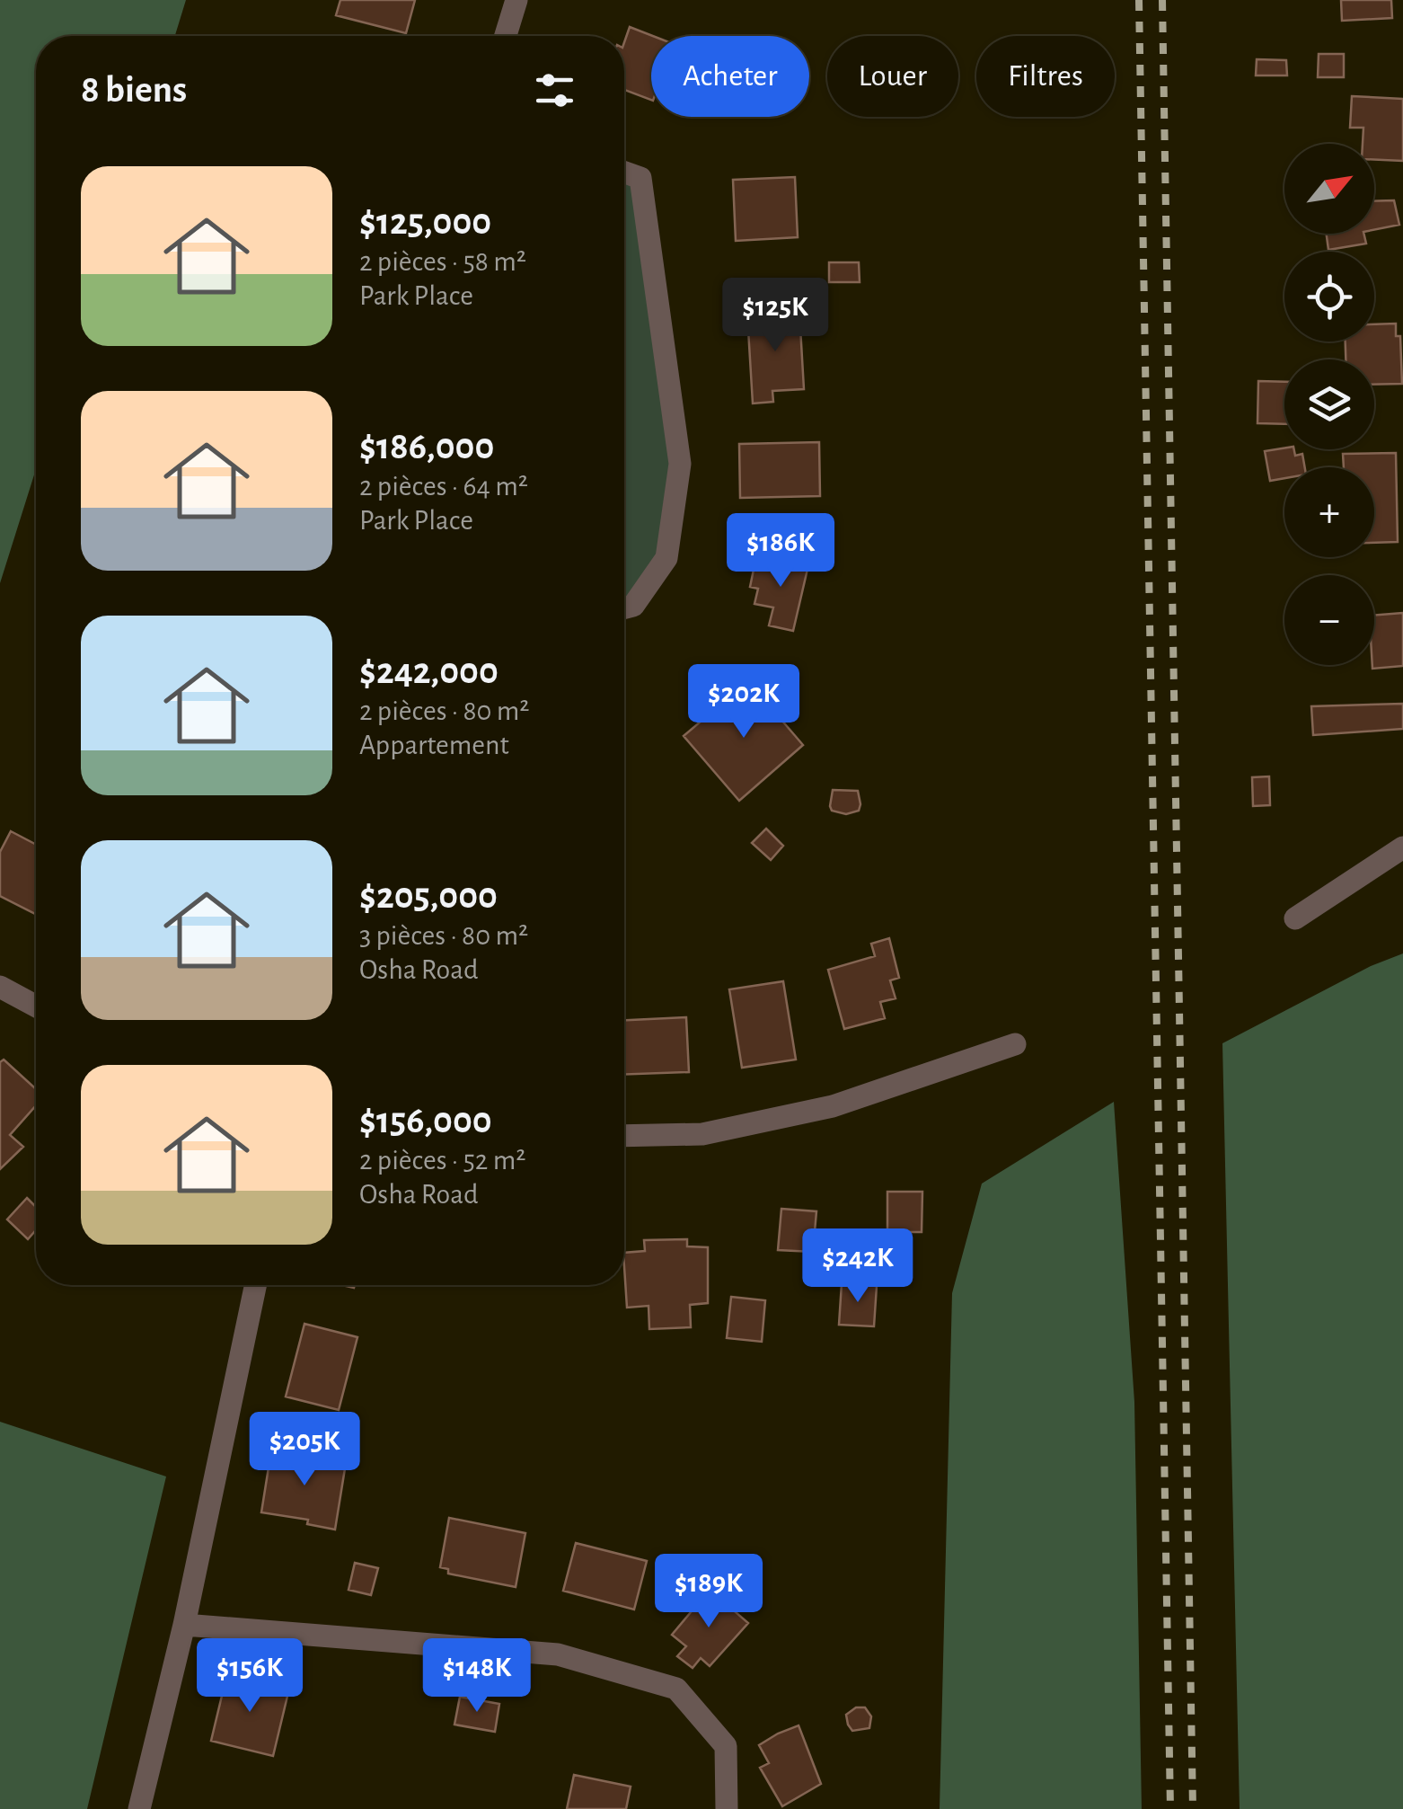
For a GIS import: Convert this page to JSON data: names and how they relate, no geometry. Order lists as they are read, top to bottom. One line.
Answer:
{"north":"top right","page":{"chip":["Acheter","Louer","Filtres"],"heading":"8 biens","map_buttons":["+","−"],"list":[{"name":"$125,000","note":"2 pièces · 58 m² · Park Place"},{"name":"$186,000","note":"2 pièces · 64 m² · Park Place"},{"name":"$242,000","note":"2 pièces · 80 m² · Appartement"},{"name":"$205,000","note":"3 pièces · 80 m² · Osha Road"},{"name":"$156,000","note":"2 pièces · 52 m² · Osha Road"}],"price":["$125K","$186K","$202K","$242K","$205K","$189K","$156K","$148K"]}}
